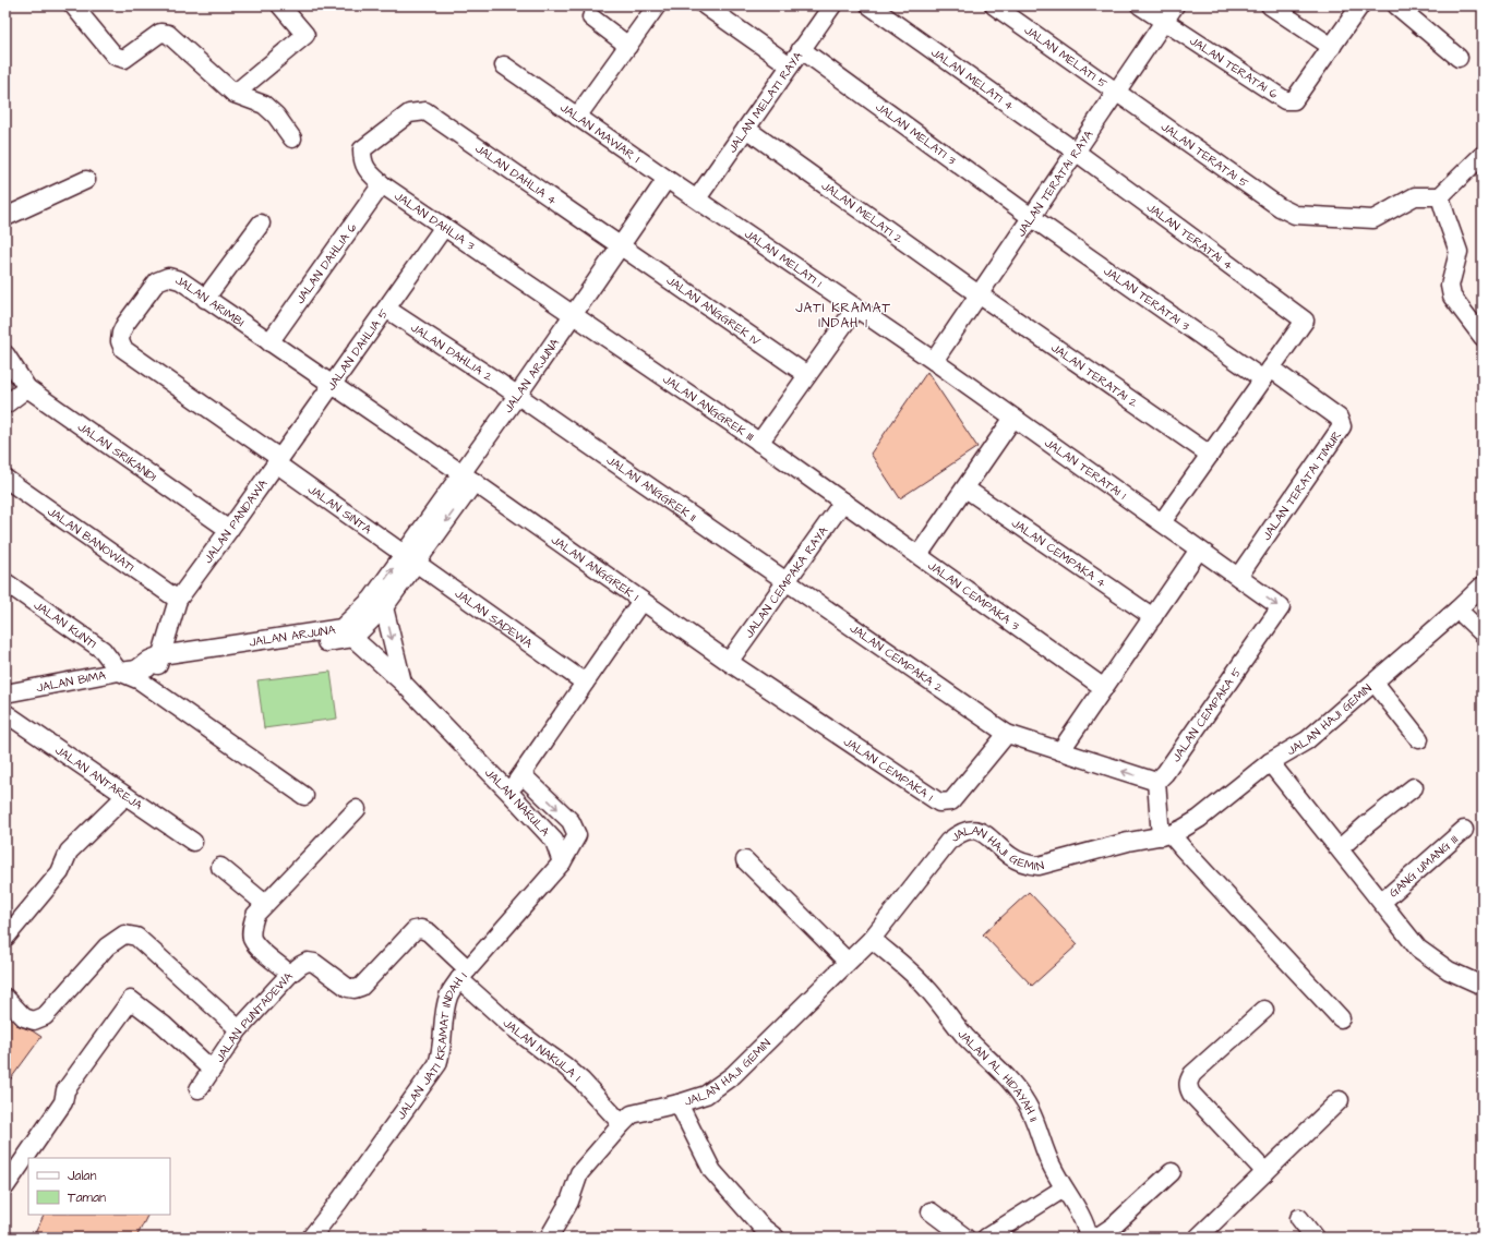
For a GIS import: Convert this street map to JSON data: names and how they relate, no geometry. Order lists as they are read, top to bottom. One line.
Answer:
{"streets":{"street":["JALAN MELATI 5","JALAN TERATAI 6","JALAN MELATI 4","JALAN MELATI RAYA","JALAN MAWAR I","JALAN MELATI 3","JALAN TERATAI 5","JALAN DAHLIA 4","JALAN TERATAI RAYA","JALAN MELATI 2","JALAN DAHLIA 3","JALAN TERATAI 4","JALAN MELATI 1","JALAN DAHLIA 6","JALAN TERATAI 3","JALAN ARIMBI","JALAN ANGGREK IV","JALAN DAHLIA 5","JALAN DAHLIA 2","JALAN TERATAI 2","JALAN ARJUNA","JALAN ANGGREK III","JALAN SRIKANDI","JALAN TERATAI 1","JALAN TERATAI TIMUR","JALAN ANGGREK II","JALAN SINTA","JALAN PANDAWA","JALAN BANOWATI","JALAN CEMPAKA 4","JALAN ANGGREK I","JALAN CEMPAKA RAYA","JALAN CEMPAKA 3","JALAN SADEWA","JALAN KUNTI","JALAN CEMPAKA 2","JALAN BIMA","JALAN CEMPAKA 5","JALAN HAJI GEMIN","JALAN CEMPAKA 1","JALAN ANTAREJA","JALAN NAKULA","GANG UMANG III","JALAN PUNTADEWA","JALAN JATI KRAMAT INDAH I","JALAN NAKULA I","JALAN AL HIDAYAH II"]},"crossings":[["JALAN MELATI 5","JALAN TERATAI 5"],["JALAN MELATI 5","JALAN TERATAI RAYA"],["JALAN TERATAI 6","JALAN TERATAI RAYA"],["JALAN MELATI 4","JALAN TERATAI RAYA"],["JALAN MELATI 4","JALAN TERATAI 4"],["JALAN MELATI RAYA","JALAN MAWAR I"],["JALAN MELATI RAYA","JALAN MELATI 3"],["JALAN MELATI RAYA","JALAN MELATI 2"],["JALAN MELATI RAYA","JALAN MELATI 1"],["JALAN MAWAR I","JALAN MELATI 1"],["JALAN MAWAR I","JALAN ARJUNA"],["JALAN MELATI 3","JALAN TERATAI RAYA"],["JALAN MELATI 3","JALAN TERATAI 3"],["JALAN TERATAI 5","JALAN TERATAI RAYA"],["JALAN DAHLIA 4","JALAN DAHLIA 3"],["JALAN DAHLIA 4","JALAN ANGGREK IV"],["JALAN DAHLIA 4","JALAN ARJUNA"],["JALAN TERATAI RAYA","JALAN MELATI 2"],["JALAN TERATAI RAYA","JALAN TERATAI 4"],["JALAN TERATAI RAYA","JALAN MELATI 1"],["JALAN TERATAI RAYA","JALAN TERATAI 3"],["JALAN TERATAI RAYA","JALAN TERATAI 2"],["JALAN TERATAI RAYA","JALAN TERATAI 1"],["JALAN MELATI 2","JALAN TERATAI 2"],["JALAN DAHLIA 3","JALAN DAHLIA 6"],["JALAN DAHLIA 3","JALAN DAHLIA 5"],["JALAN DAHLIA 3","JALAN ARJUNA"],["JALAN DAHLIA 3","JALAN ANGGREK III"],["JALAN TERATAI 4","JALAN TERATAI 3"],["JALAN TERATAI 4","JALAN TERATAI TIMUR"],["JALAN MELATI 1","JALAN TERATAI 1"],["JALAN DAHLIA 6","JALAN ARIMBI"],["JALAN TERATAI 3","JALAN TERATAI TIMUR"],["JALAN ARIMBI","JALAN DAHLIA 5"],["JALAN ARIMBI","JALAN SINTA"],["JALAN ARIMBI","JALAN PANDAWA"],["JALAN ANGGREK IV","JALAN ARJUNA"],["JALAN DAHLIA 5","JALAN DAHLIA 2"],["JALAN DAHLIA 5","JALAN ARJUNA"],["JALAN DAHLIA 5","JALAN PANDAWA"],["JALAN DAHLIA 5","JALAN ANGGREK I"],["JALAN DAHLIA 2","JALAN ARJUNA"],["JALAN DAHLIA 2","JALAN ANGGREK II"],["JALAN ARJUNA","JALAN ANGGREK III"],["JALAN ARJUNA","JALAN ANGGREK II"],["JALAN ARJUNA","JALAN SINTA"],["JALAN ARJUNA","JALAN PANDAWA"],["JALAN ARJUNA","JALAN ANGGREK I"],["JALAN ARJUNA","JALAN SADEWA"],["JALAN ARJUNA","JALAN BIMA"],["JALAN ARJUNA","JALAN NAKULA"],["JALAN ANGGREK III","JALAN CEMPAKA RAYA"],["JALAN ANGGREK III","JALAN CEMPAKA 3"],["JALAN SRIKANDI","JALAN PANDAWA"],["JALAN TERATAI 1","JALAN TERATAI TIMUR"],["JALAN TERATAI 1","JALAN CEMPAKA 5"],["JALAN TERATAI TIMUR","JALAN CEMPAKA 5"],["JALAN ANGGREK II","JALAN CEMPAKA RAYA"],["JALAN ANGGREK II","JALAN CEMPAKA 2"],["JALAN SINTA","JALAN PANDAWA"],["JALAN SINTA","JALAN SADEWA"],["JALAN PANDAWA","JALAN BANOWATI"],["JALAN ANGGREK I","JALAN CEMPAKA RAYA"],["JALAN ANGGREK I","JALAN CEMPAKA 1"],["JALAN CEMPAKA RAYA","JALAN CEMPAKA 3"],["JALAN CEMPAKA RAYA","JALAN CEMPAKA 2"],["JALAN CEMPAKA RAYA","JALAN CEMPAKA 1"],["JALAN KUNTI","JALAN BIMA"],["JALAN CEMPAKA 2","JALAN CEMPAKA 1"],["JALAN HAJI GEMIN","JALAN NAKULA I"],["JALAN HAJI GEMIN","JALAN AL HIDAYAH II"],["JALAN NAKULA","JALAN JATI KRAMAT INDAH I"],["JALAN PUNTADEWA","JALAN NAKULA I"],["JALAN JATI KRAMAT INDAH I","JALAN NAKULA I"]],"districts":["JATI KRAMAT INDAH 1"],"legend":["Jalan","Taman"]}
